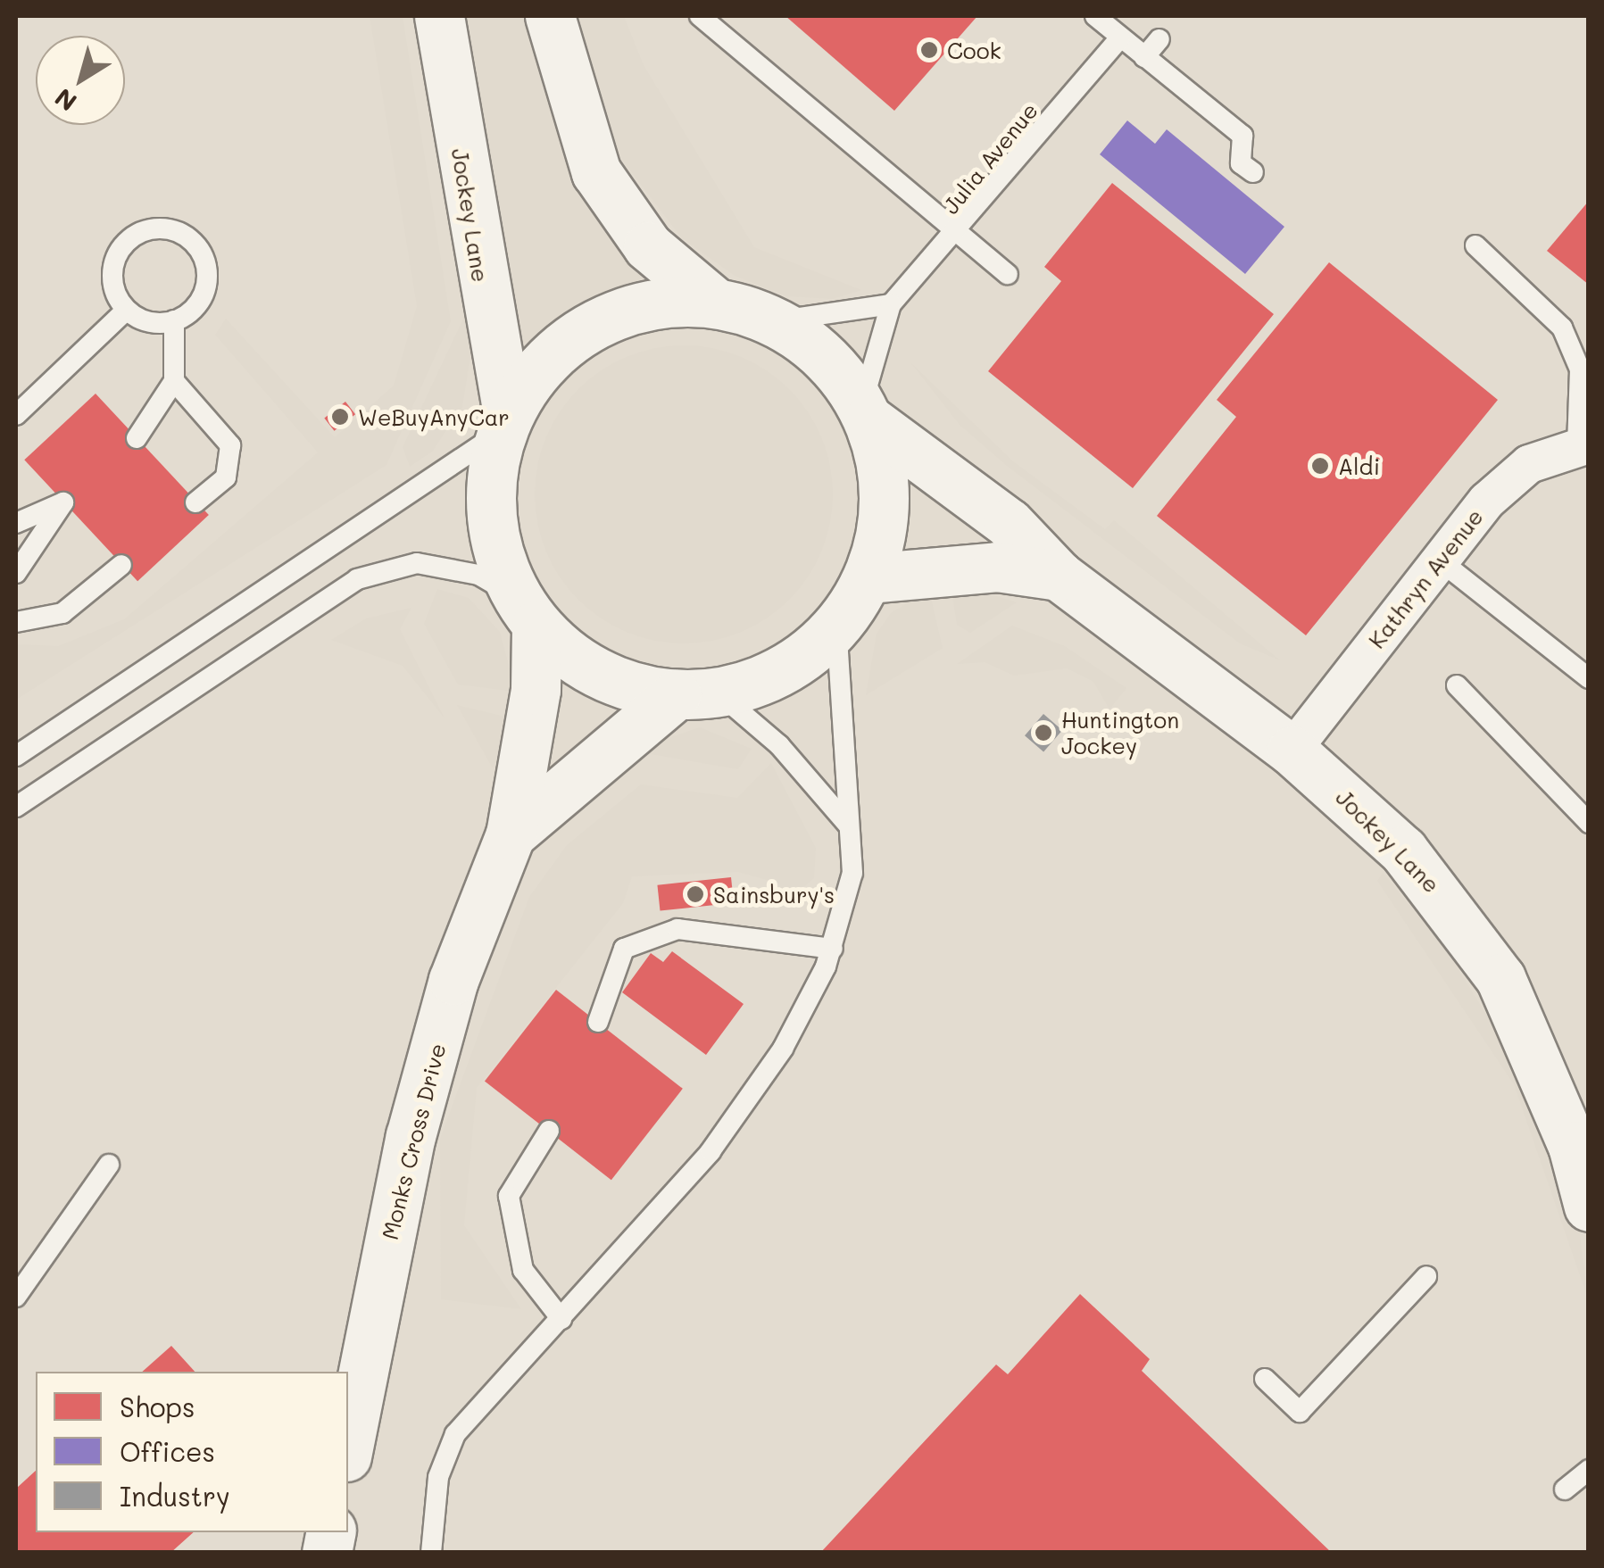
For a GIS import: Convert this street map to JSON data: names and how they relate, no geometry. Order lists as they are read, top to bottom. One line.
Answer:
{"streets":{"street":["Jockey Lane","Kathryn Avenue","Monks Cross Drive"],"lane":["Julia Avenue"]},"crossings":[["Julia Avenue","Jockey Lane"],["Jockey Lane","Kathryn Avenue"]],"places":["Cook","WeBuyAnyCar","Aldi","Huntington Jockey","Sainsbury's"],"legend":["Shops","Offices","Industry"],"north":"bottom left"}
